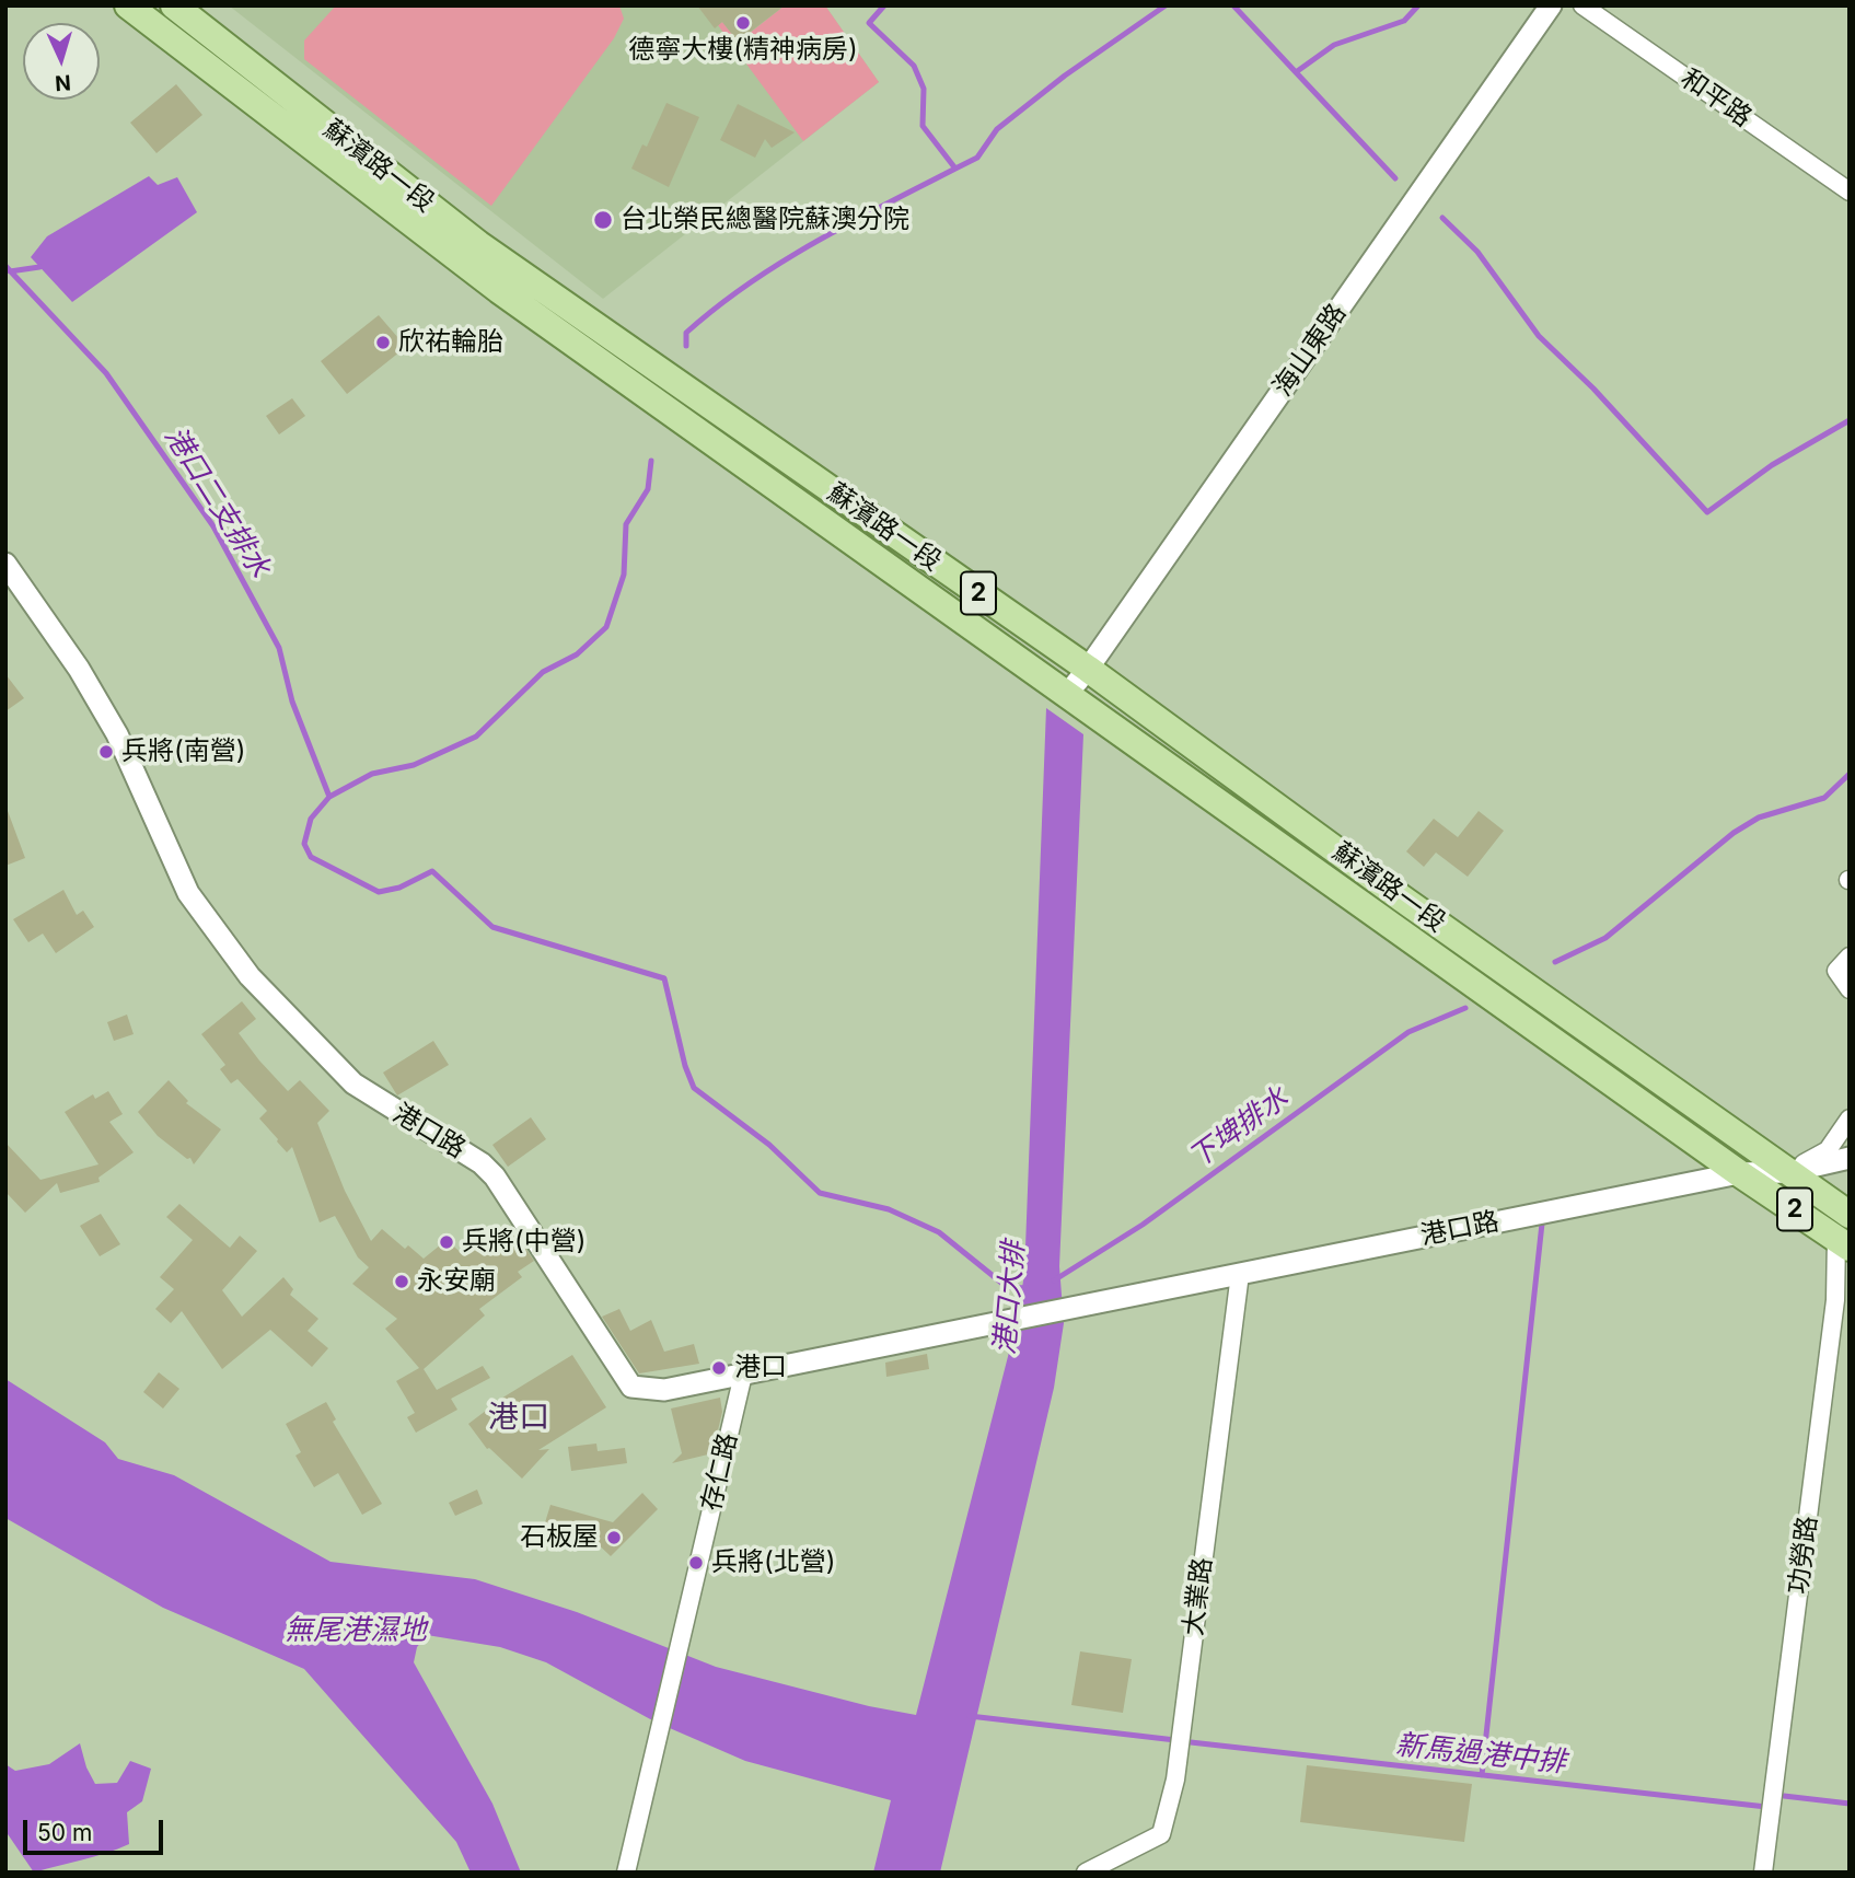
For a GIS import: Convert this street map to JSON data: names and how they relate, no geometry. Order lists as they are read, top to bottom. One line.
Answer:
{"streets":{"main road":["蘇濱路一段","2"],"street":["和平路","海山東路","港口路","存仁路","功勞路","大業路"]},"crossings":[["蘇濱路一段","海山東路"],["蘇濱路一段","2"],["蘇濱路一段","港口路"],["2","港口路"],["2","功勞路"],["港口路","存仁路"],["港口路","大業路"]],"districts":["港口"],"water":["港口二支排水","下埤排水","港口大排","無尾港濕地","新馬過港中排"],"places":["德寧大樓(精神病房)","台北榮民總醫院蘇澳分院","欣祐輪胎","兵將(南營)","兵將(中營)","永安廟","港口","石板屋","兵將(北營)"],"scale_bar":"50 m","north":"bottom"}
